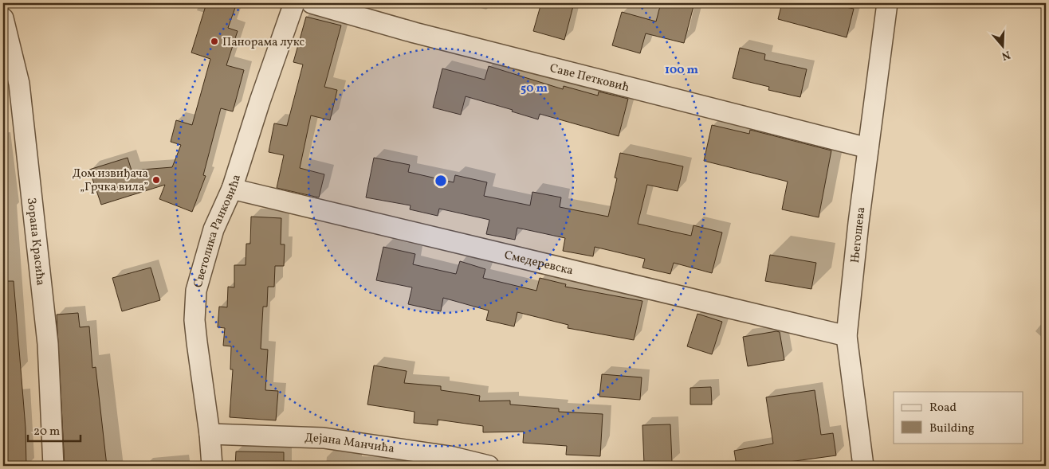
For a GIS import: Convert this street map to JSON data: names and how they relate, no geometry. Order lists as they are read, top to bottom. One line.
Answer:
{"streets":{"street":["Саве Петковић","Светолика Ранковића","Његошева","Зорана Красића","Смедеревска","Дејана Манчића"]},"crossings":[["Саве Петковић","Његошева"],["Светолика Ранковића","Смедеревска"],["Светолика Ранковића","Дејана Манчића"],["Његошева","Смедеревска"]],"places":["Панорама лукс","Дом извиђача „Грчка вила”"],"legend":["Road","Building"],"scale_bar":"20 m","north":"bottom","rings":["100 m","50 m"]}
